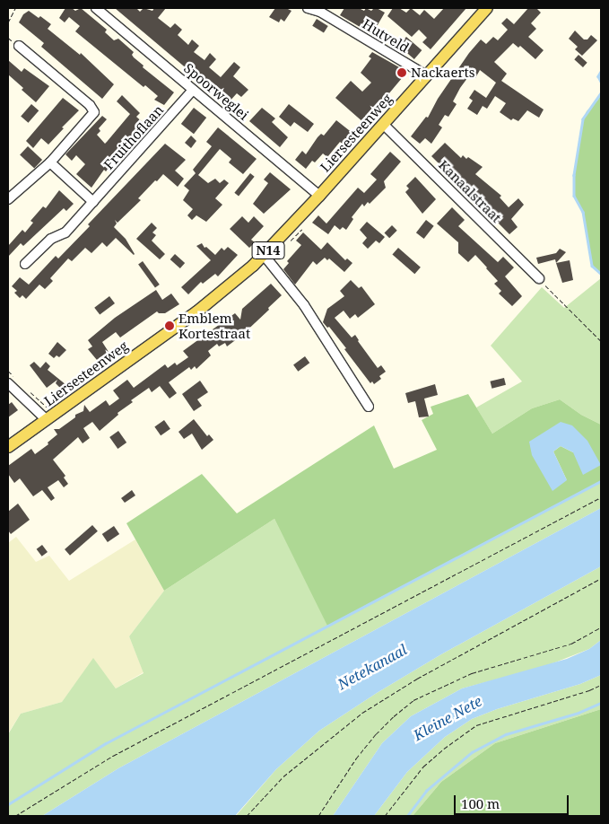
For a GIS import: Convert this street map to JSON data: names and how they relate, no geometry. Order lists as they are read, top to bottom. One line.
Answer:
{"streets":{"main road":["Liersesteenweg","N14"],"street":["Hutveld","Spoorweglei","Fruithoflaan","Kanaalstraat"]},"crossings":[["Hutveld","Liersesteenweg"],["Spoorweglei","Liersesteenweg"],["Spoorweglei","Fruithoflaan"],["Liersesteenweg","Kanaalstraat"]],"water":["Netekanaal","Kleine Nete"],"places":["Nackaerts","Emblem Kortestraat"],"scale_bar":"100 m"}
